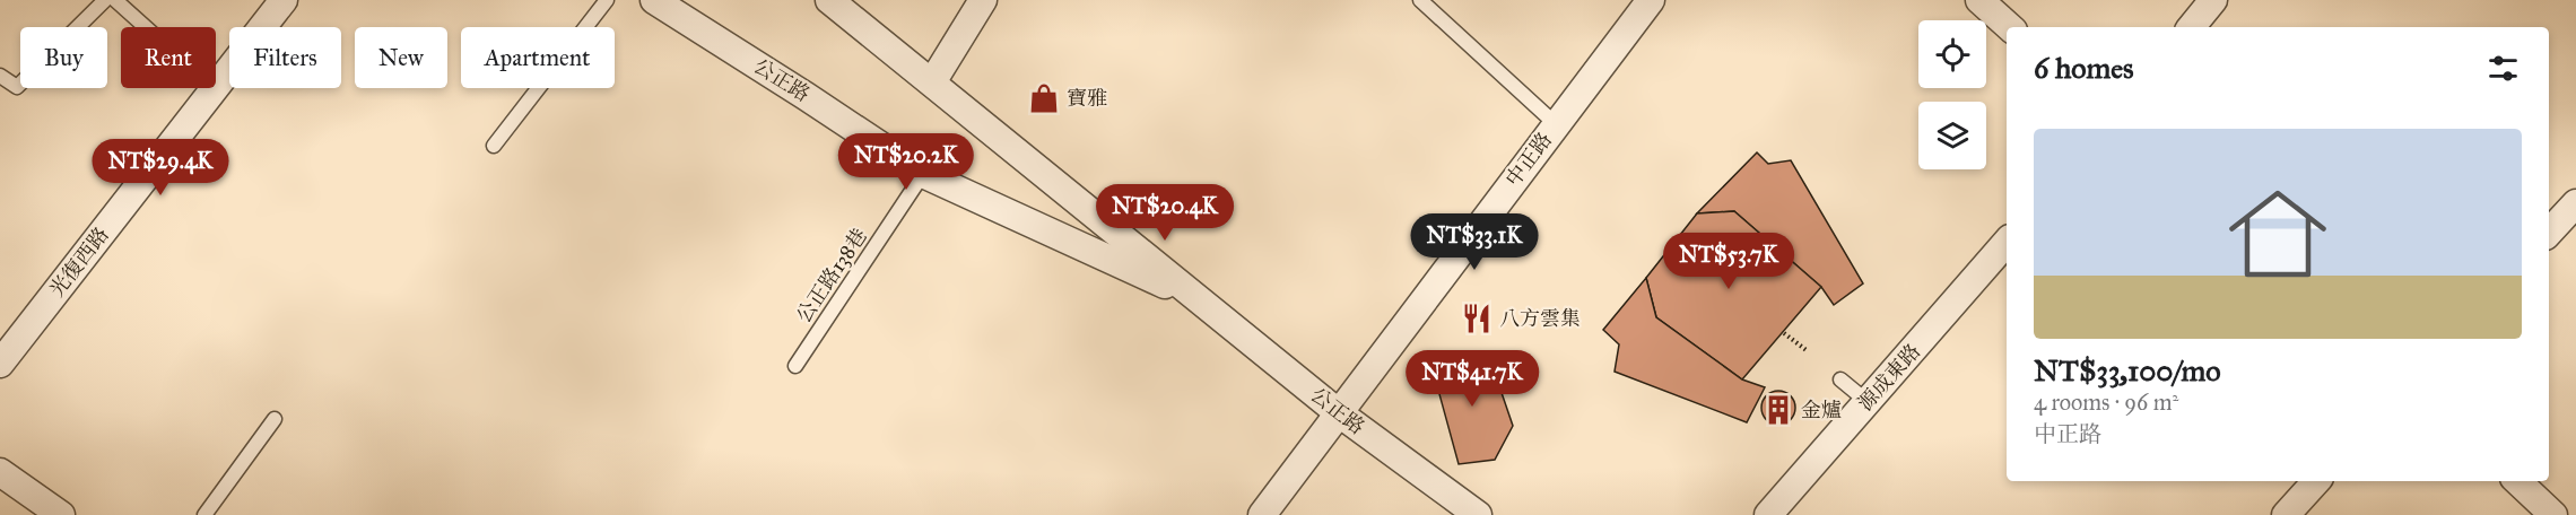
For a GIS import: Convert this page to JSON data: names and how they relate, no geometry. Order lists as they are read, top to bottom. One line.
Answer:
{"streets":{"street":["公正路","中正路","光復西路","源成東路"],"lane":["公正路138巷"]},"crossings":[["公正路","中正路"],["公正路","公正路138巷"]],"places":{"shop":["寶雅"],"restaurant":["八方雲集"],"building":["金爐"]},"page":{"chip":["Buy","Rent","Filters","New","Apartment"],"heading":"6 homes","list":[{"name":"NT$33,100/mo","note":"4 rooms · 96 m² · 中正路"}],"price":["NT$20.2K","NT$29.4K","NT$20.4K","NT$33.1K","NT$53.7K","NT$41.7K"]}}
